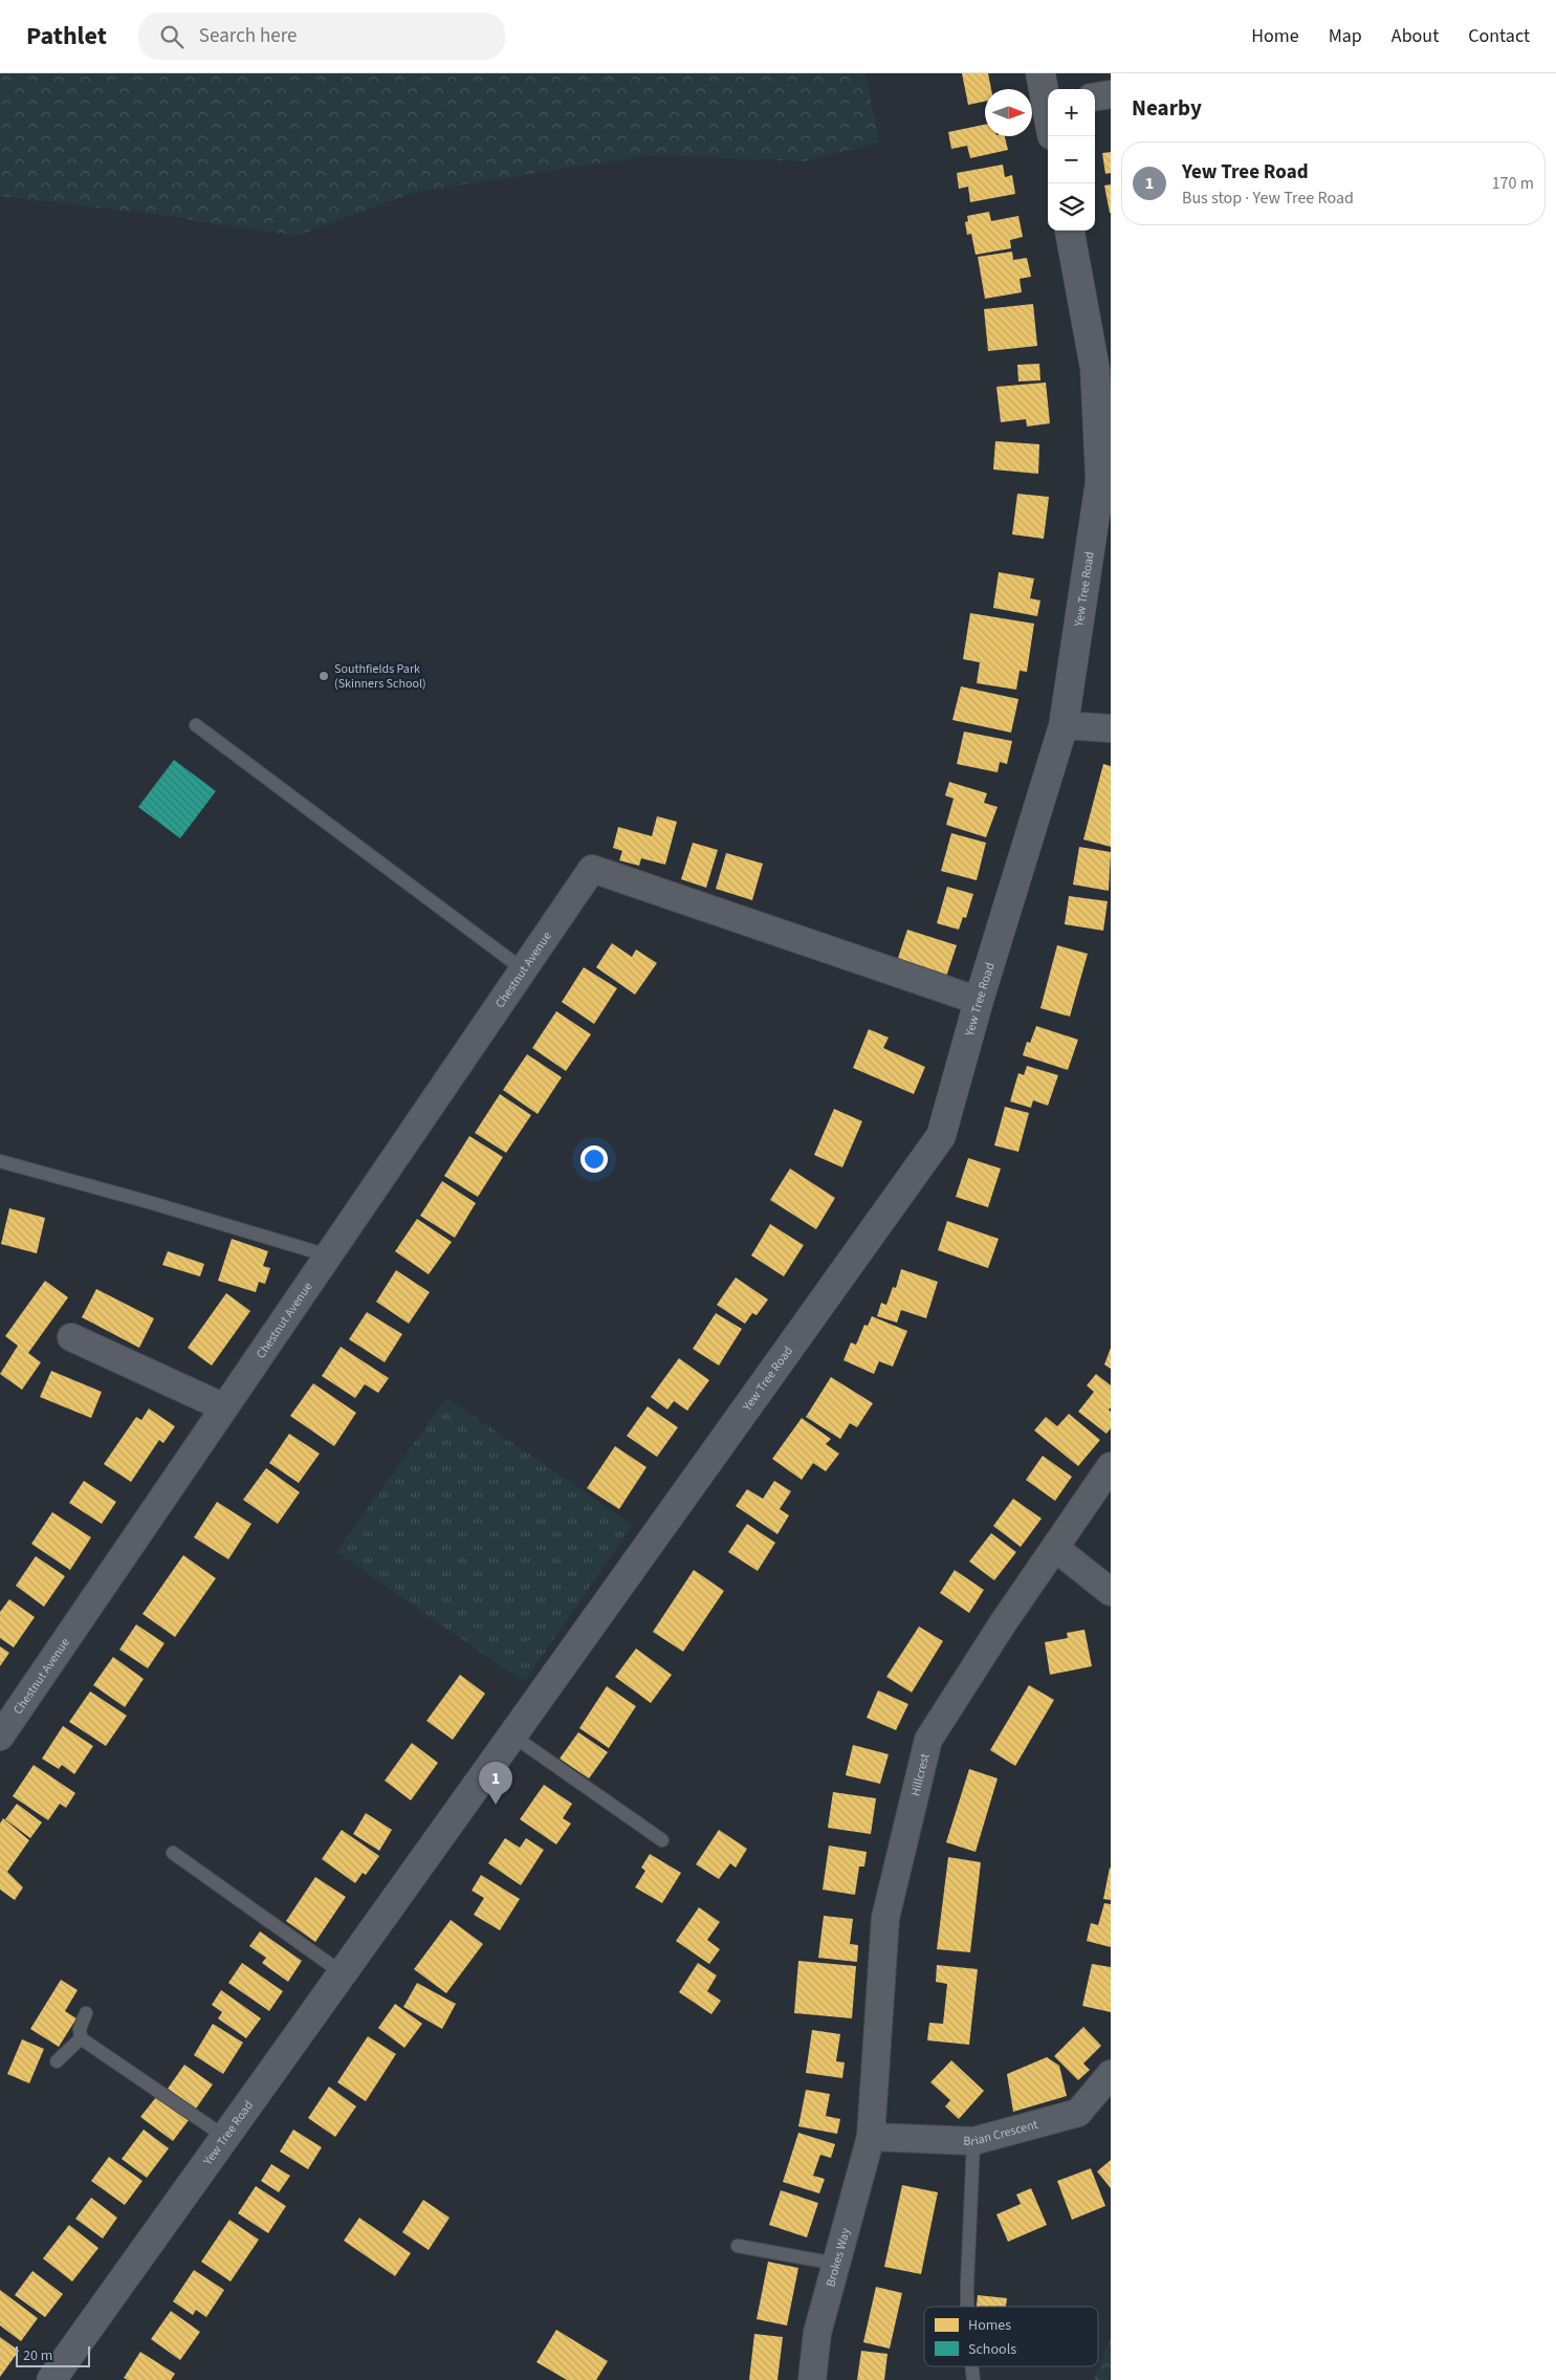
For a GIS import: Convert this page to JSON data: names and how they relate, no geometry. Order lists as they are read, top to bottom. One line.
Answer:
{"streets":{"street":["Yew Tree Road","Chestnut Avenue","Hillcrest","Brian Crescent","Brokes Way"]},"crossings":[["Yew Tree Road","Chestnut Avenue"],["Hillcrest","Brian Crescent"],["Hillcrest","Brokes Way"],["Brian Crescent","Brokes Way"]],"places":["Southfields Park (Skinners School)"],"legend":["Homes","Schools"],"scale_bar":"20 m","north":"right","page":{"header":"Pathlet","search":"Search here","nav":["Home","Map","About","Contact"],"heading":"Nearby","map_buttons":["+","−"],"list":[{"mark":"1","name":"Yew Tree Road","note":"Bus stop · Yew Tree Road","value":"170 m"}],"pins":"1","scale":"20 m"}}
